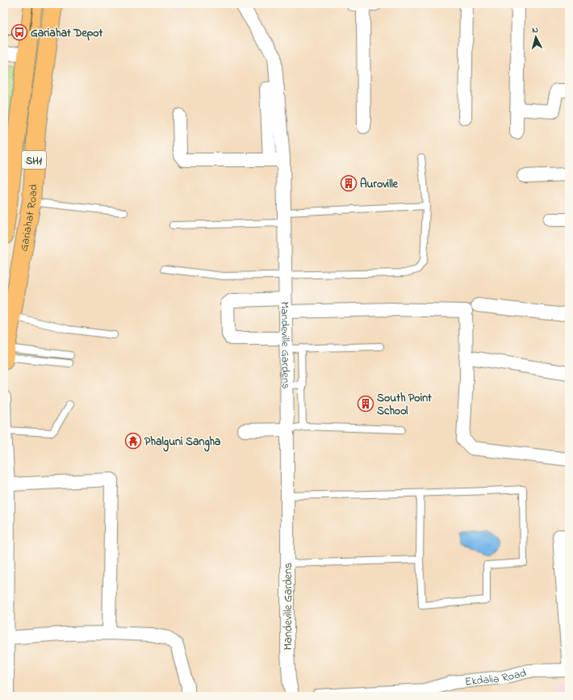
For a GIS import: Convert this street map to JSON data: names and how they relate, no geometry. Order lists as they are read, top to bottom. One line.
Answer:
{"streets":{"main road":["SH1","Gariahat Road"],"street":["Mandeville Gardens","Ekdalia Road"]},"crossings":[["SH1","Gariahat Road"]],"places":{"bus stop":["Gariahat Depot"],"building":["Auroville","South Point School"],"temple":["Phalguni Sangha"]},"north":"top"}
